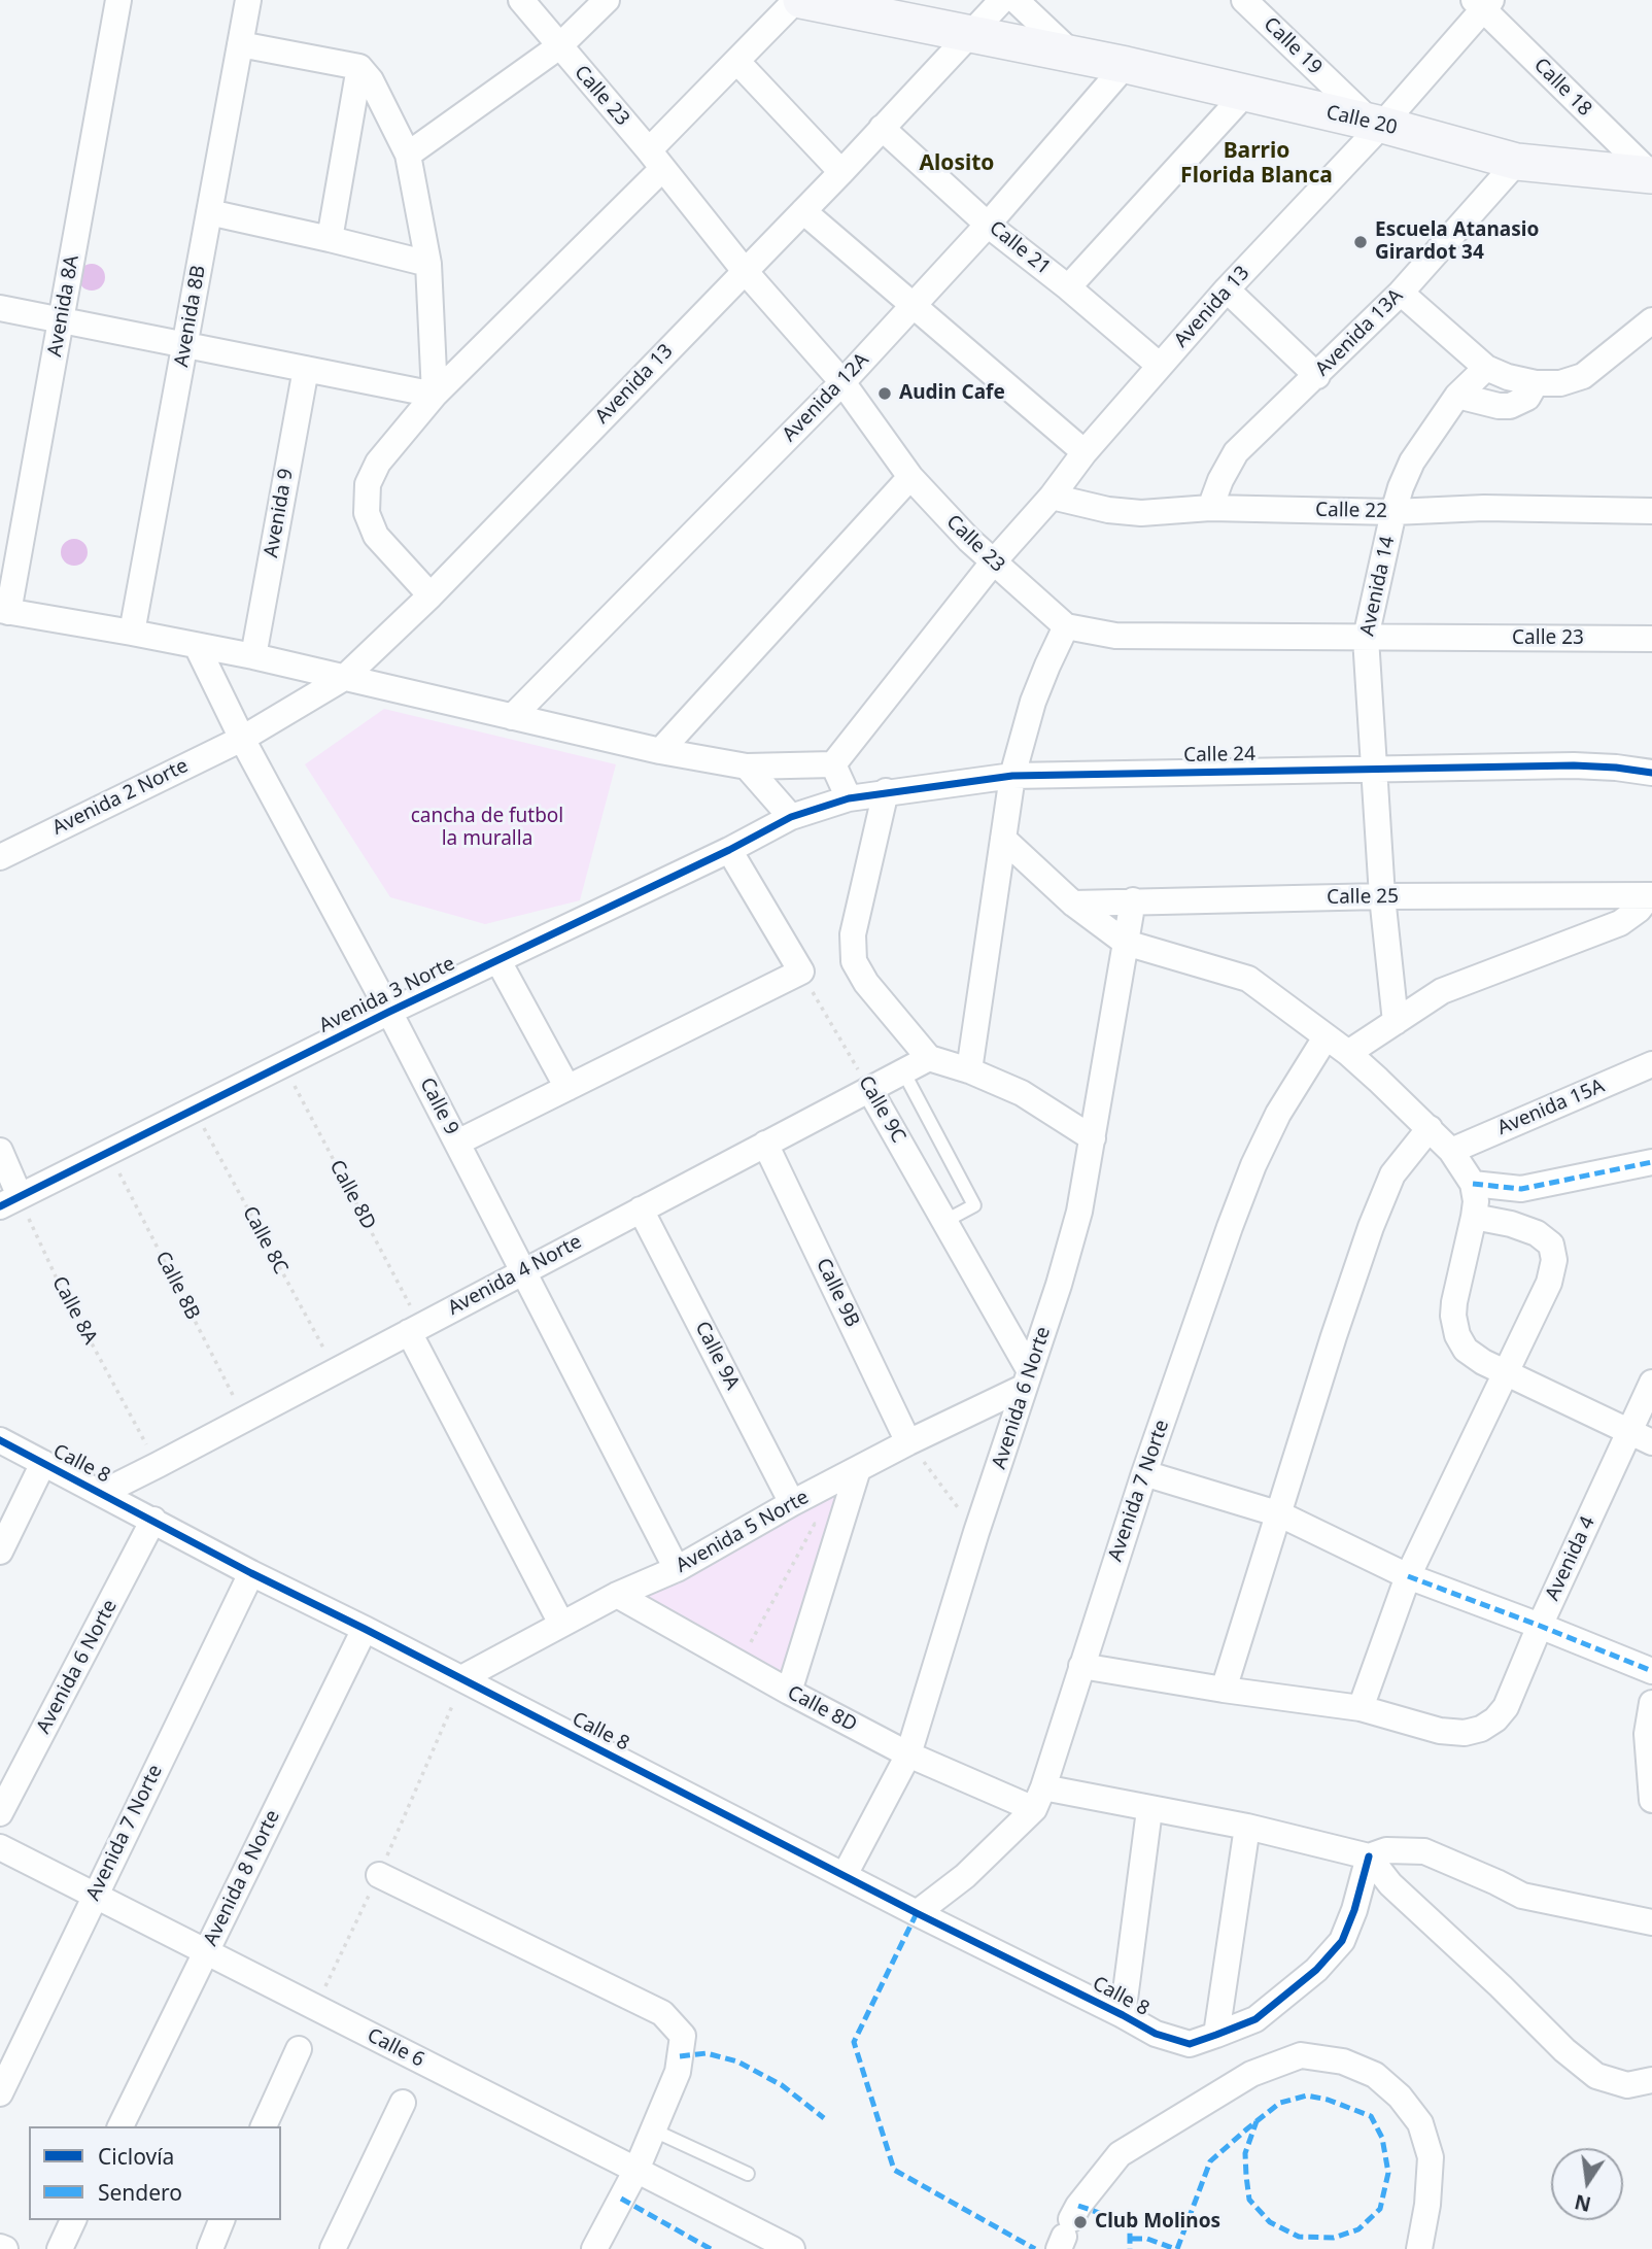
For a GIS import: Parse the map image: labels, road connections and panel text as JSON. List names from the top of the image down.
{
  "streets": {
    "street": [
      "Calle 19",
      "Calle 18",
      "Calle 23",
      "Calle 20",
      "Calle 21",
      "Avenida 8A",
      "Avenida 13",
      "Avenida 8B",
      "Avenida 13A",
      "Avenida 12A",
      "Calle 22",
      "Avenida 9",
      "Avenida 14",
      "Calle 24",
      "Avenida 2 Norte",
      "Calle 25",
      "Avenida 3 Norte",
      "Calle 9",
      "Avenida 15A",
      "Calle 9C",
      "Calle 8D",
      "Avenida 4 Norte",
      "Calle 9B",
      "Calle 9A",
      "Avenida 6 Norte",
      "Calle 8",
      "Avenida 7 Norte",
      "Avenida 5 Norte",
      "Avenida 4",
      "Avenida 8 Norte",
      "Calle 6"
    ],
    "path": ["Calle 8C", "Calle 8B", "Calle 8A"]
  },
  "crossings": [
    ["Calle 19", "Calle 20"],
    ["Calle 19", "Avenida 13"],
    ["Calle 18", "Calle 20"],
    ["Calle 18", "Avenida 13"],
    ["Calle 23", "Avenida 13"],
    ["Calle 23", "Avenida 12A"],
    ["Calle 23", "Avenida 14"],
    ["Calle 20", "Avenida 13"],
    ["Calle 20", "Avenida 13A"],
    ["Calle 20", "Avenida 12A"],
    ["Calle 21", "Avenida 13"],
    ["Calle 21", "Avenida 12A"],
    ["Avenida 13", "Calle 22"],
    ["Avenida 13", "Avenida 2 Norte"],
    ["Avenida 13", "Calle 9"],
    ["Avenida 13A", "Calle 22"],
    ["Calle 22", "Avenida 14"],
    ["Avenida 14", "Calle 24"],
    ["Avenida 14", "Calle 25"],
    ["Calle 24", "Avenida 3 Norte"],
    ["Avenida 2 Norte", "Calle 9"],
    ["Calle 25", "Avenida 6 Norte"],
    ["Avenida 3 Norte", "Calle 9"],
    ["Avenida 3 Norte", "Calle 8D"],
    ["Avenida 3 Norte", "Calle 8C"],
    ["Avenida 3 Norte", "Calle 8B"],
    ["Avenida 3 Norte", "Calle 8A"],
    ["Calle 9", "Avenida 4 Norte"],
    ["Calle 9", "Avenida 5 Norte"],
    ["Calle 9C", "Avenida 4 Norte"],
    ["Calle 9C", "Avenida 6 Norte"],
    ["Calle 9C", "Avenida 5 Norte"],
    ["Calle 8D", "Avenida 4 Norte"],
    ["Calle 8D", "Avenida 6 Norte"],
    ["Calle 8D", "Avenida 7 Norte"],
    ["Calle 8D", "Avenida 5 Norte"],
    ["Calle 8C", "Avenida 4 Norte"],
    ["Avenida 4 Norte", "Calle 8B"],
    ["Avenida 4 Norte", "Calle 9B"],
    ["Avenida 4 Norte", "Calle 8A"],
    ["Avenida 4 Norte", "Calle 9A"],
    ["Avenida 4 Norte", "Calle 8"],
    ["Calle 9B", "Avenida 5 Norte"],
    ["Calle 9A", "Avenida 5 Norte"],
    ["Avenida 6 Norte", "Calle 8"],
    ["Avenida 6 Norte", "Avenida 5 Norte"],
    ["Calle 8", "Avenida 7 Norte"],
    ["Calle 8", "Avenida 5 Norte"],
    ["Calle 8", "Avenida 8 Norte"],
    ["Avenida 7 Norte", "Calle 6"],
    ["Avenida 8 Norte", "Calle 6"]
  ],
  "districts": ["Barrio Florida Blanca", "Alosito"],
  "parks": ["cancha de futbol la muralla"],
  "places": ["Escuela Atanasio Girardot 34", "Audin Cafe", "Club Molinos"],
  "legend": ["Ciclovía", "Sendero"],
  "north": "bottom"
}
